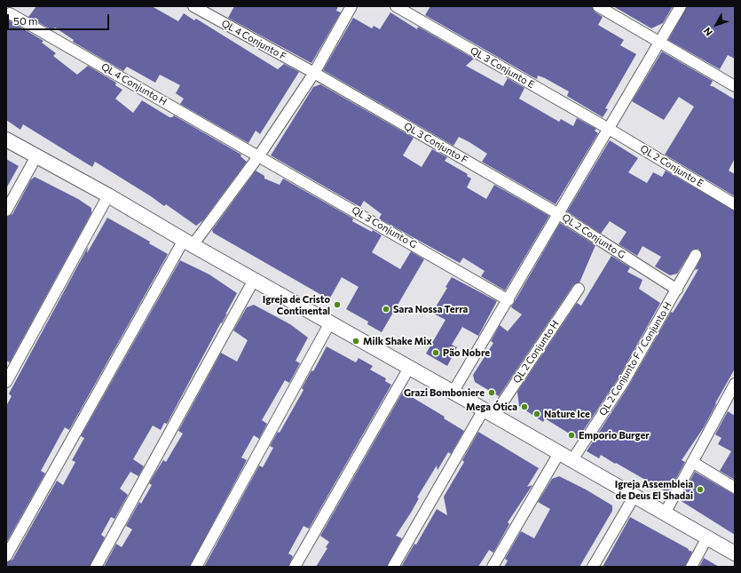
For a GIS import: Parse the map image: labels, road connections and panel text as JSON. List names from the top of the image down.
{
  "streets": {
    "street": [
      "QL 4 Conjunto F",
      "QL 3 Conjunto E",
      "QL 4 Conjunto H",
      "QL 3 Conjunto F",
      "QL 2 Conjunto E",
      "QL 3 Conjunto G",
      "QL 2 Conjunto G",
      "QL 2 Conjunto H",
      "QL 2 Conjunto F / Conjunto H"
    ]
  },
  "crossings": [
    ["QL 4 Conjunto F", "QL 3 Conjunto F"],
    ["QL 3 Conjunto E", "QL 2 Conjunto E"],
    ["QL 4 Conjunto H", "QL 3 Conjunto G"],
    ["QL 3 Conjunto F", "QL 2 Conjunto G"],
    ["QL 3 Conjunto G", "QL 2 Conjunto G"],
    ["QL 2 Conjunto G", "QL 2 Conjunto F / Conjunto H"]
  ],
  "places": [
    "Igreja de Cristo Continental",
    "Sara Nossa Terra",
    "Milk Shake Mix",
    "Pão Nobre",
    "Grazi Bomboniere",
    "Mega Ótica",
    "Nature Ice",
    "Emporio Burger",
    "Igreja Assembleia de Deus El Shadai"
  ],
  "scale_bar": "50 m",
  "north": "bottom left"
}
